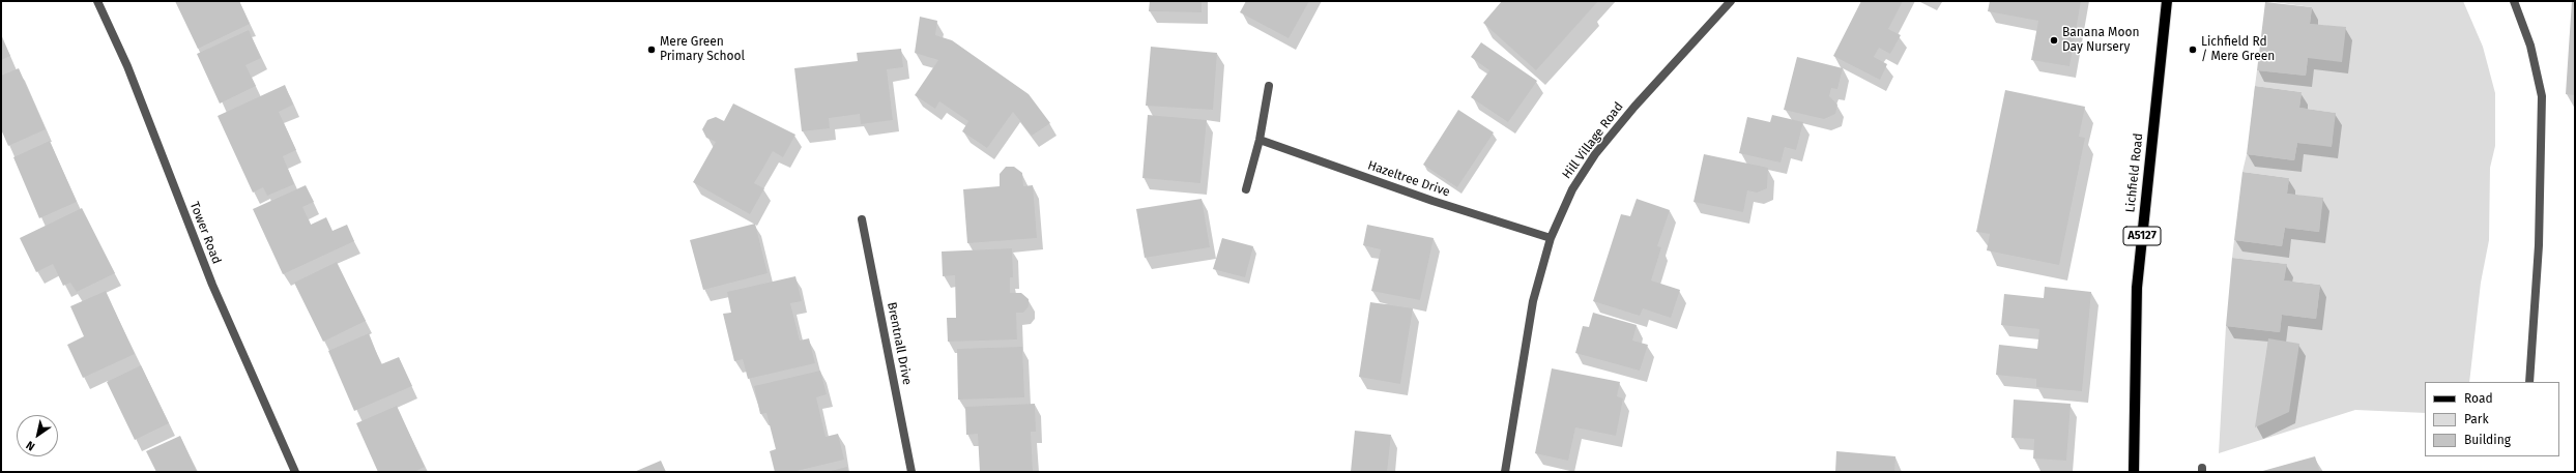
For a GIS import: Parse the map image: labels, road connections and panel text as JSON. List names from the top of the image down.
{
  "streets": {
    "main road": ["Lichfield Road", "A5127"],
    "street": [
      "Hill Village Road",
      "Hazeltree Drive",
      "Tower Road",
      "Brentnall Drive"
    ]
  },
  "crossings": [
    ["Hill Village Road", "Hazeltree Drive"]
  ],
  "places": ["Banana Moon Day Nursery", "Mere Green Primary School", "Lichfield Rd / Mere Green"],
  "legend": ["Road", "Park", "Building"],
  "north": "bottom left"
}
